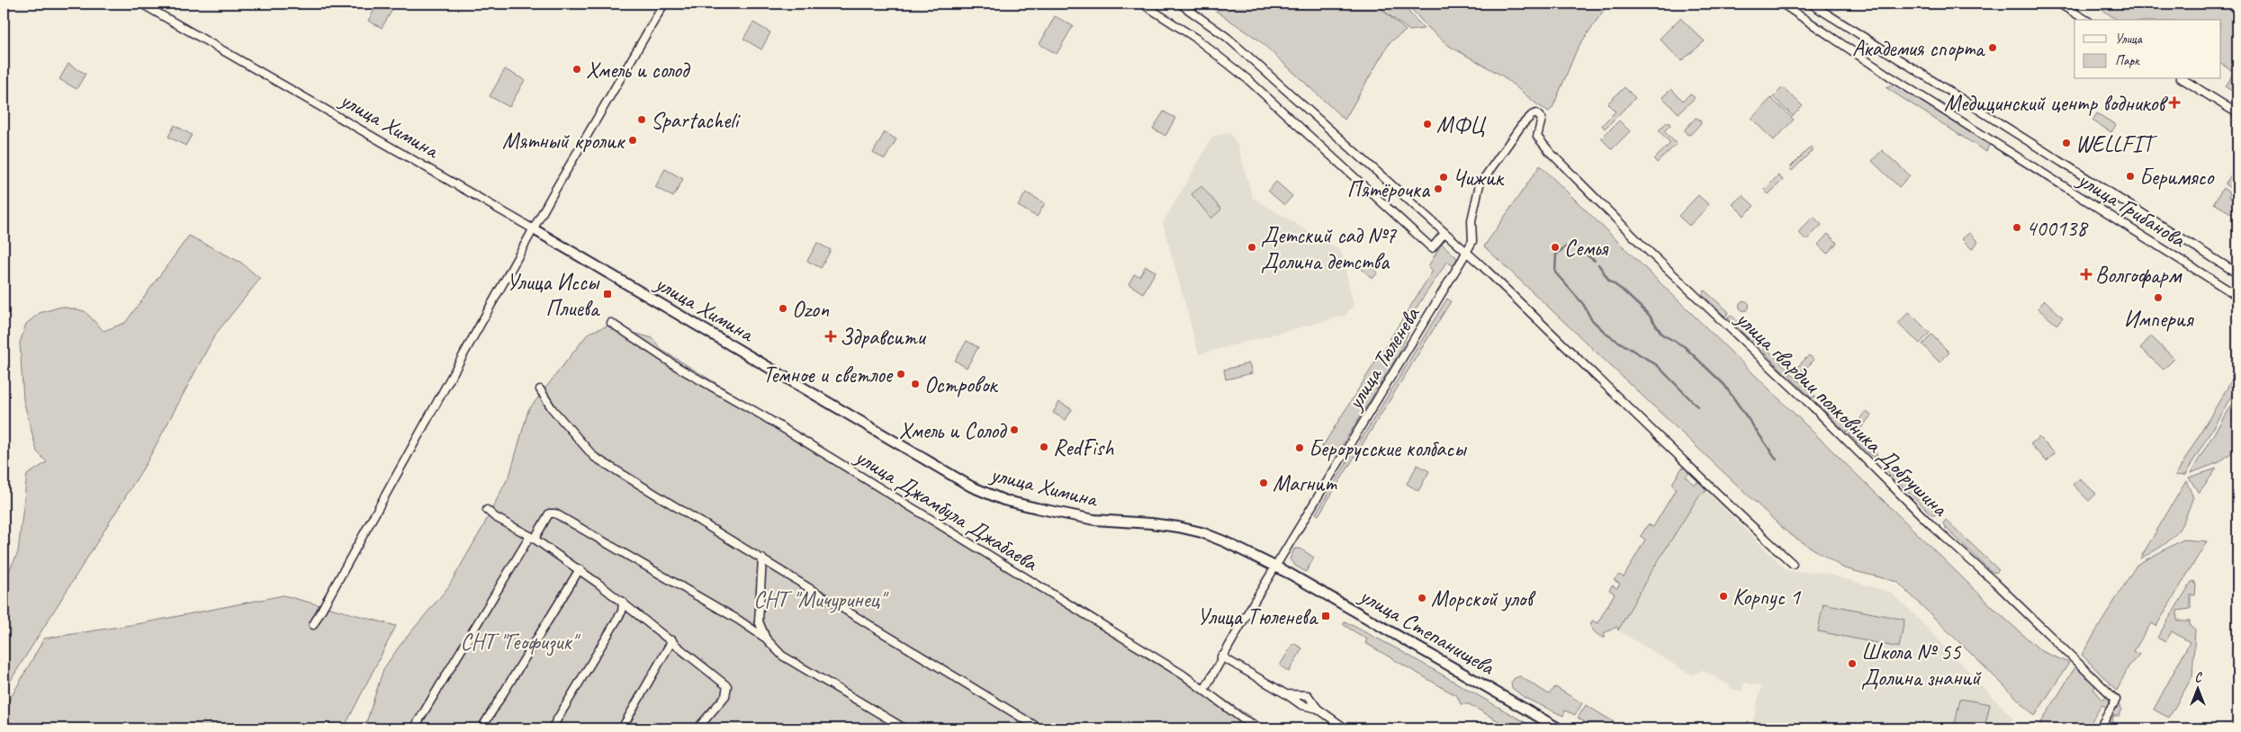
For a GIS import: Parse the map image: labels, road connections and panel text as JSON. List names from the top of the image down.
{
  "streets": {
    "street": [
      "улица Химина",
      "улица Грибанова",
      "улица Тюленева",
      "улица гвардии полковника Добрушина",
      "улица Джамбула Джабаева",
      "улица Степанищева"
    ]
  },
  "crossings": [
    ["улица Химина", "улица Тюленева"],
    ["улица Химина", "улица Степанищева"],
    ["улица Тюленева", "улица гвардии полковника Добрушина"],
    ["улица Тюленева", "улица Джамбула Джабаева"],
    ["улица Тюленева", "улица Степанищева"]
  ],
  "parks": ["СНТ \"Мичуринец\"", "СНТ \"Геофизик\""],
  "places": {
    "other": [
      "Академия спорта",
      "Хмель и солод",
      "Spartacheli",
      "МФЦ",
      "Мятный кролик",
      "WELLFIT",
      "Беримясо",
      "Чижик",
      "Пятёрочка",
      "400138",
      "Детский сад №7 Долина детства",
      "Семья",
      "Империя",
      "Ozon",
      "Темное и светлое",
      "Островок",
      "Хмель и Солод",
      "RedFish",
      "Берорусские колбасы",
      "Магнит",
      "Корпус 1",
      "Морской улов",
      "Школа № 55 Долина знаний"
    ],
    "health": ["Медицинский центр водников", "Волгофарм", "Здравсити"],
    "transit": ["Улица Иссы Плиева", "Улица Тюленева"]
  },
  "legend": ["Улица", "Парк"],
  "north": "top"
}
